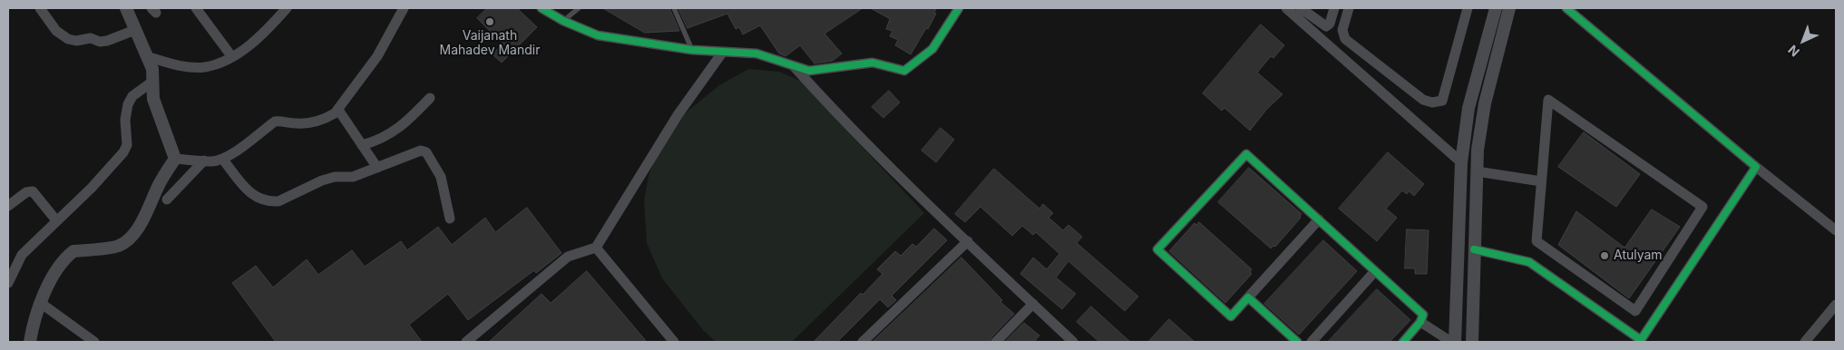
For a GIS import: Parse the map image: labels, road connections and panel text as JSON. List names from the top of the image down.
{
  "places": ["Vaijanath Mahadev Mandir", "Atulyam"],
  "north": "bottom left"
}
